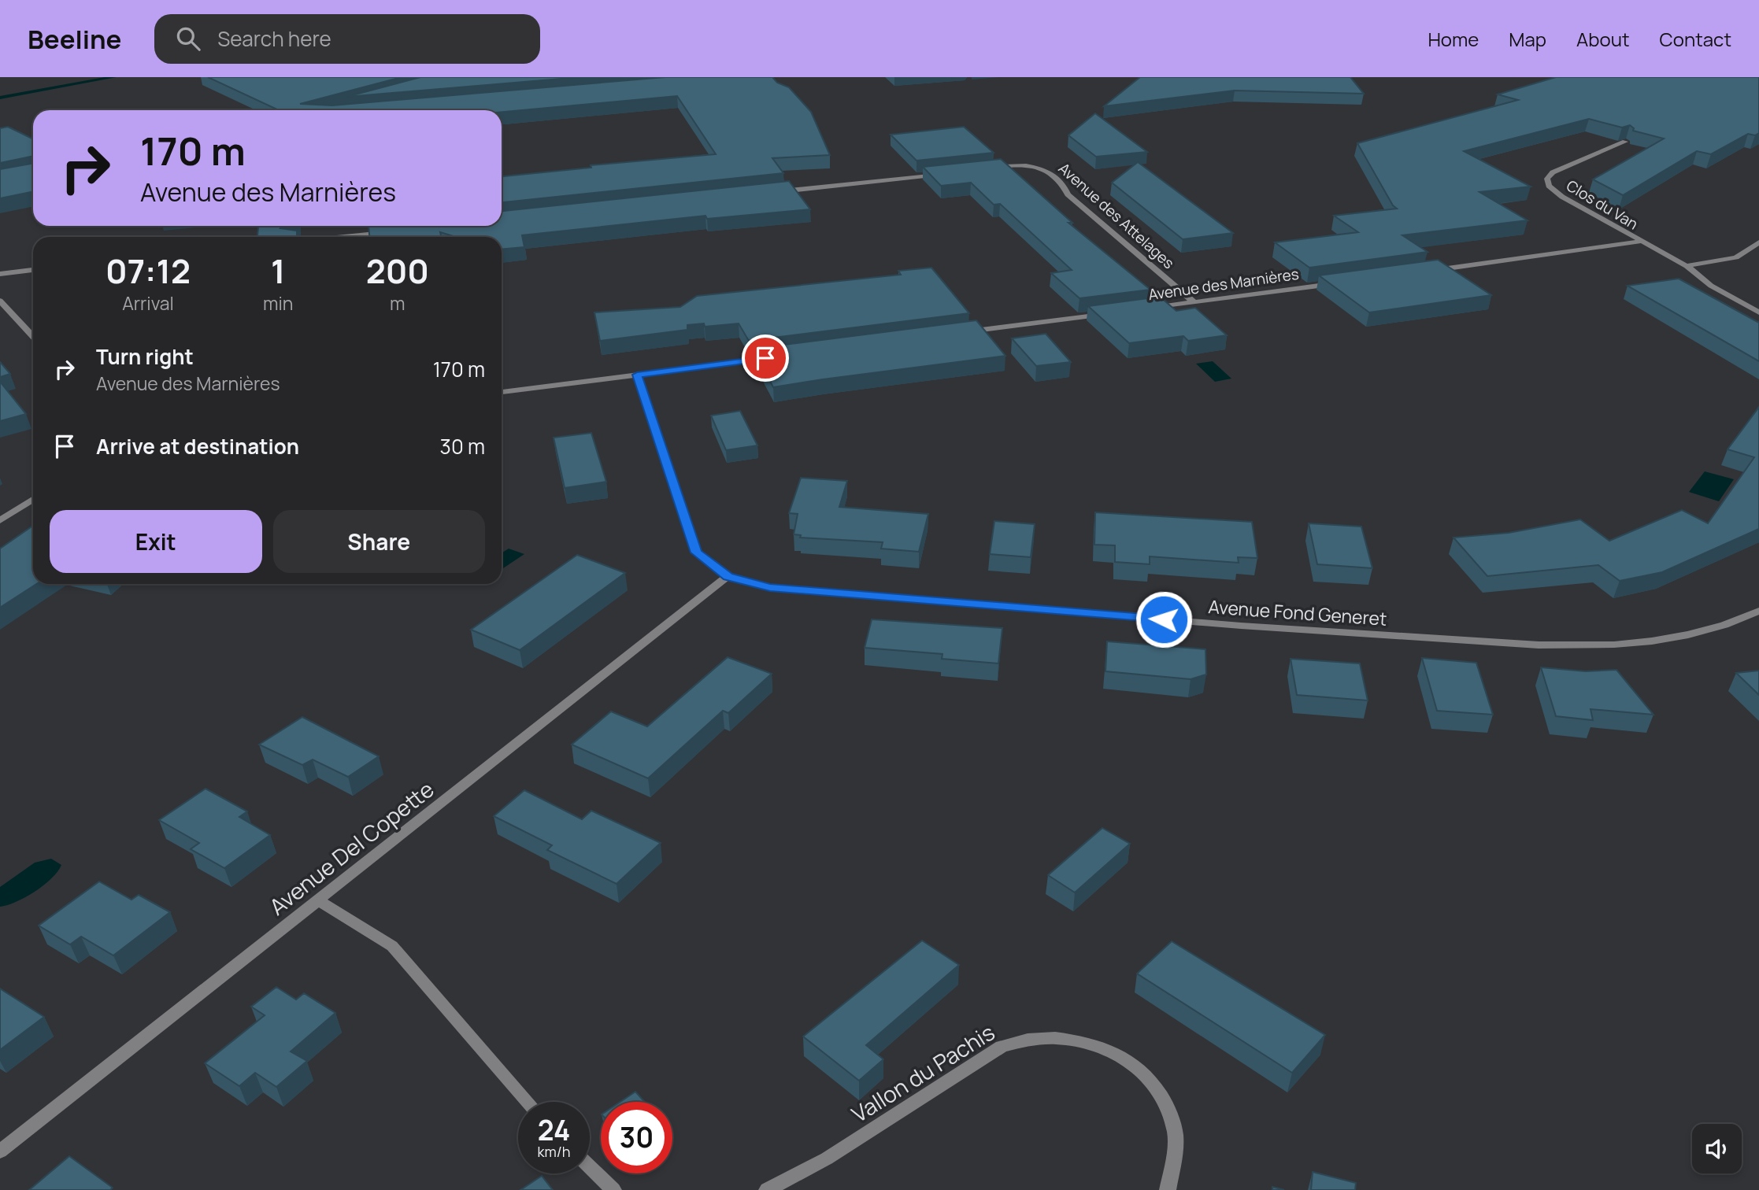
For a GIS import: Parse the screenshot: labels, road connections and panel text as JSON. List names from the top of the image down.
{
  "streets": {
    "street": [
      "Clos du Van",
      "Avenue des Attelages",
      "Avenue des Marnières",
      "Avenue Fond Generet",
      "Avenue Del Copette",
      "Vallon du Pachis"
    ]
  },
  "crossings": [
    ["Avenue des Attelages", "Avenue des Marnières"],
    ["Avenue Fond Generet", "Avenue Del Copette"]
  ],
  "page": {
    "header": "Beeline",
    "search": "Search here",
    "nav": [
      "Home",
      "Map",
      "About",
      "Contact"
    ],
    "turn": ["170 m", "Avenue des Marnières"],
    "eta": [
      "07:12",
      "Arrival",
      "1",
      "min",
      "200",
      "m"
    ],
    "list": [
      {
        "name": "Turn right",
        "note": "Avenue des Marnières",
        "value": "170 m"
      },
      {
        "name": "Arrive at destination",
        "value": "30 m"
      }
    ],
    "buttons": ["Exit", "Share"],
    "speed": "24 km/h",
    "limit": "30"
  }
}
